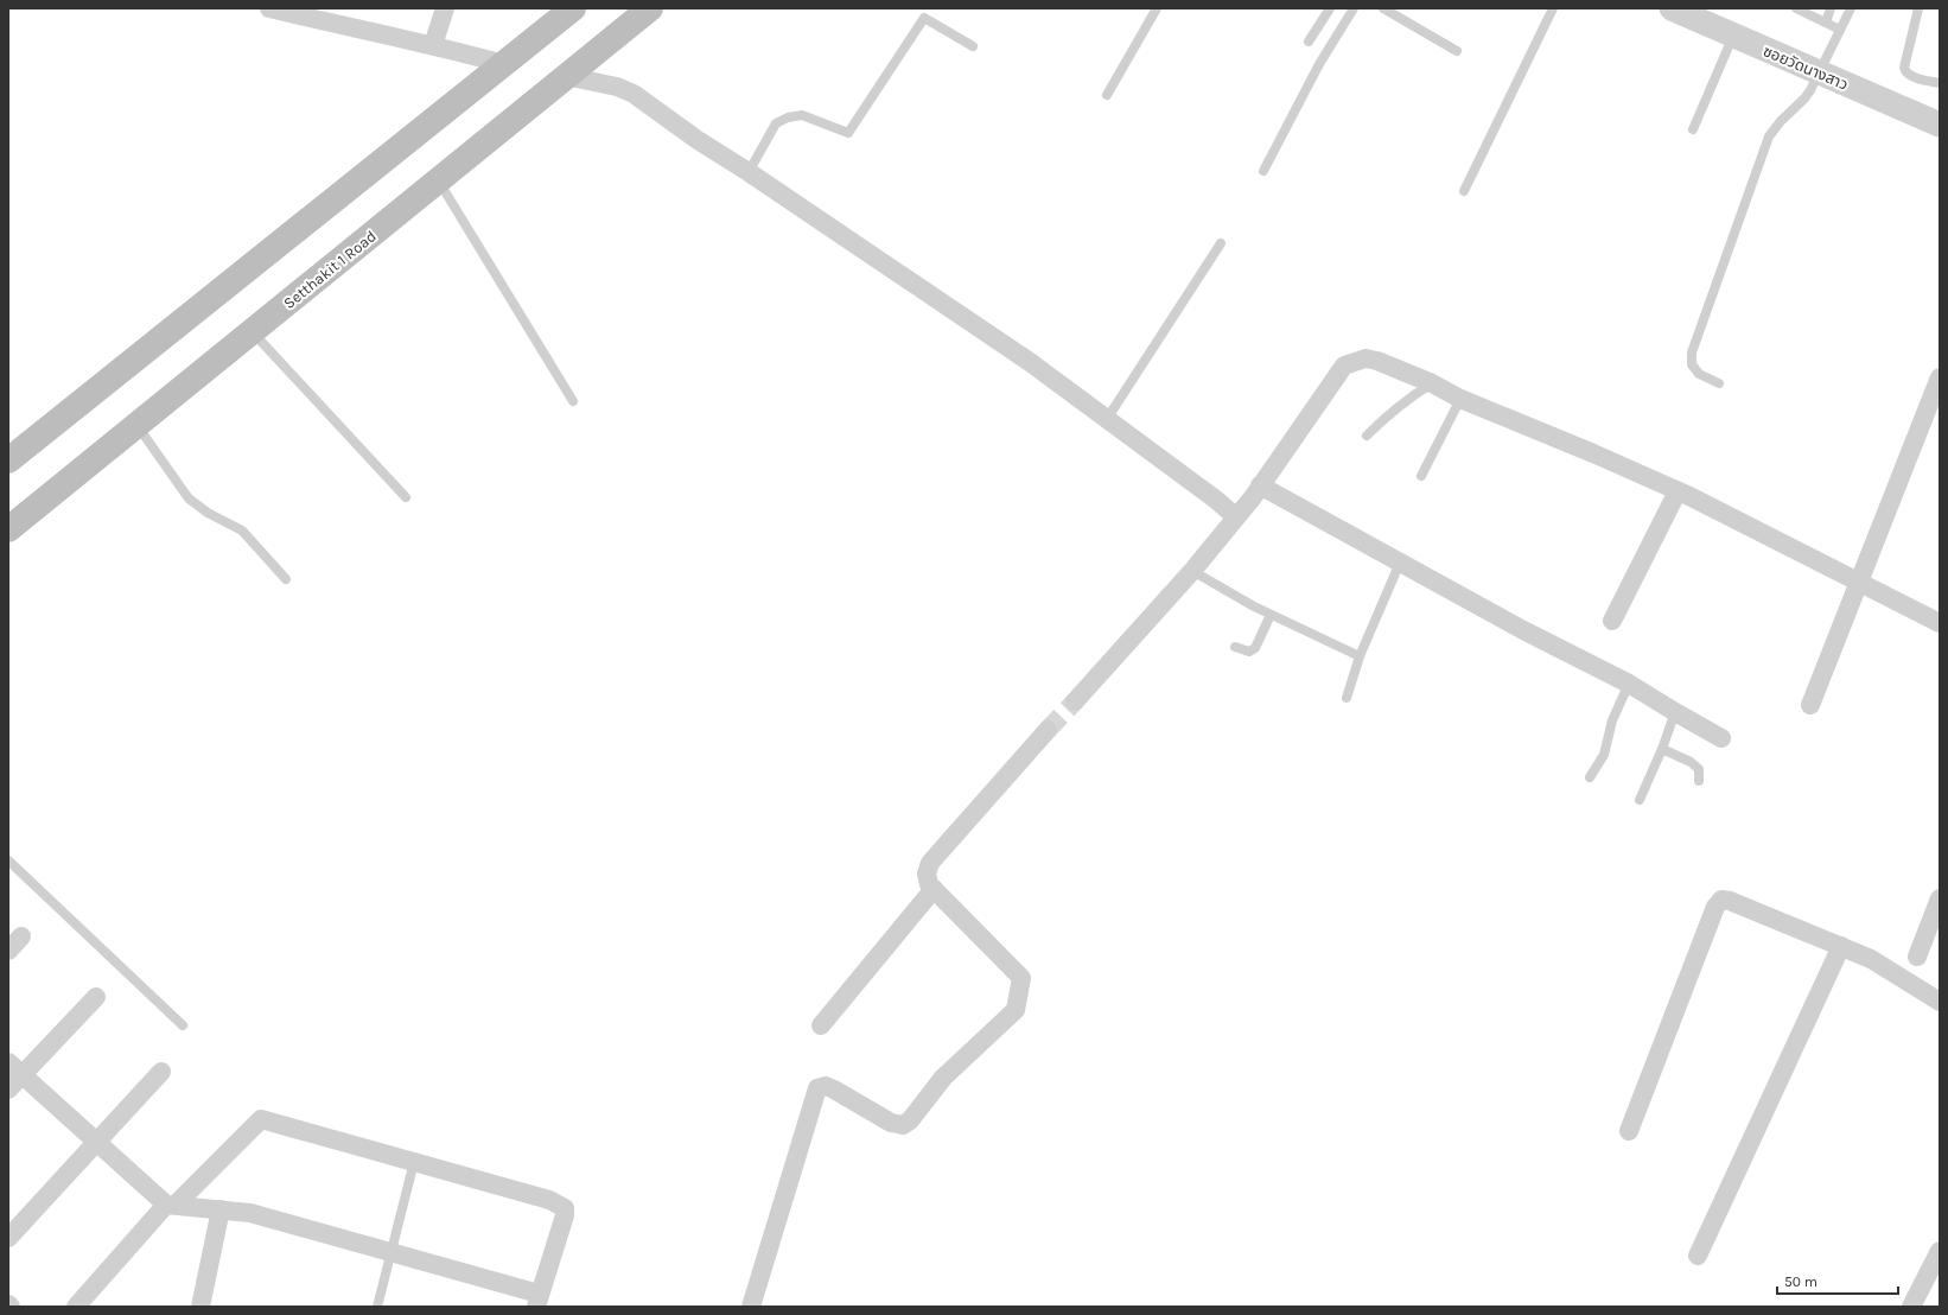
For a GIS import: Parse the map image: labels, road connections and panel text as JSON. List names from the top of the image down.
{
  "streets": {
    "main road": ["Setthakit 1 Road"],
    "street": ["ซอยวัดนางสาว"]
  },
  "scale_bar": "50 m"
}
